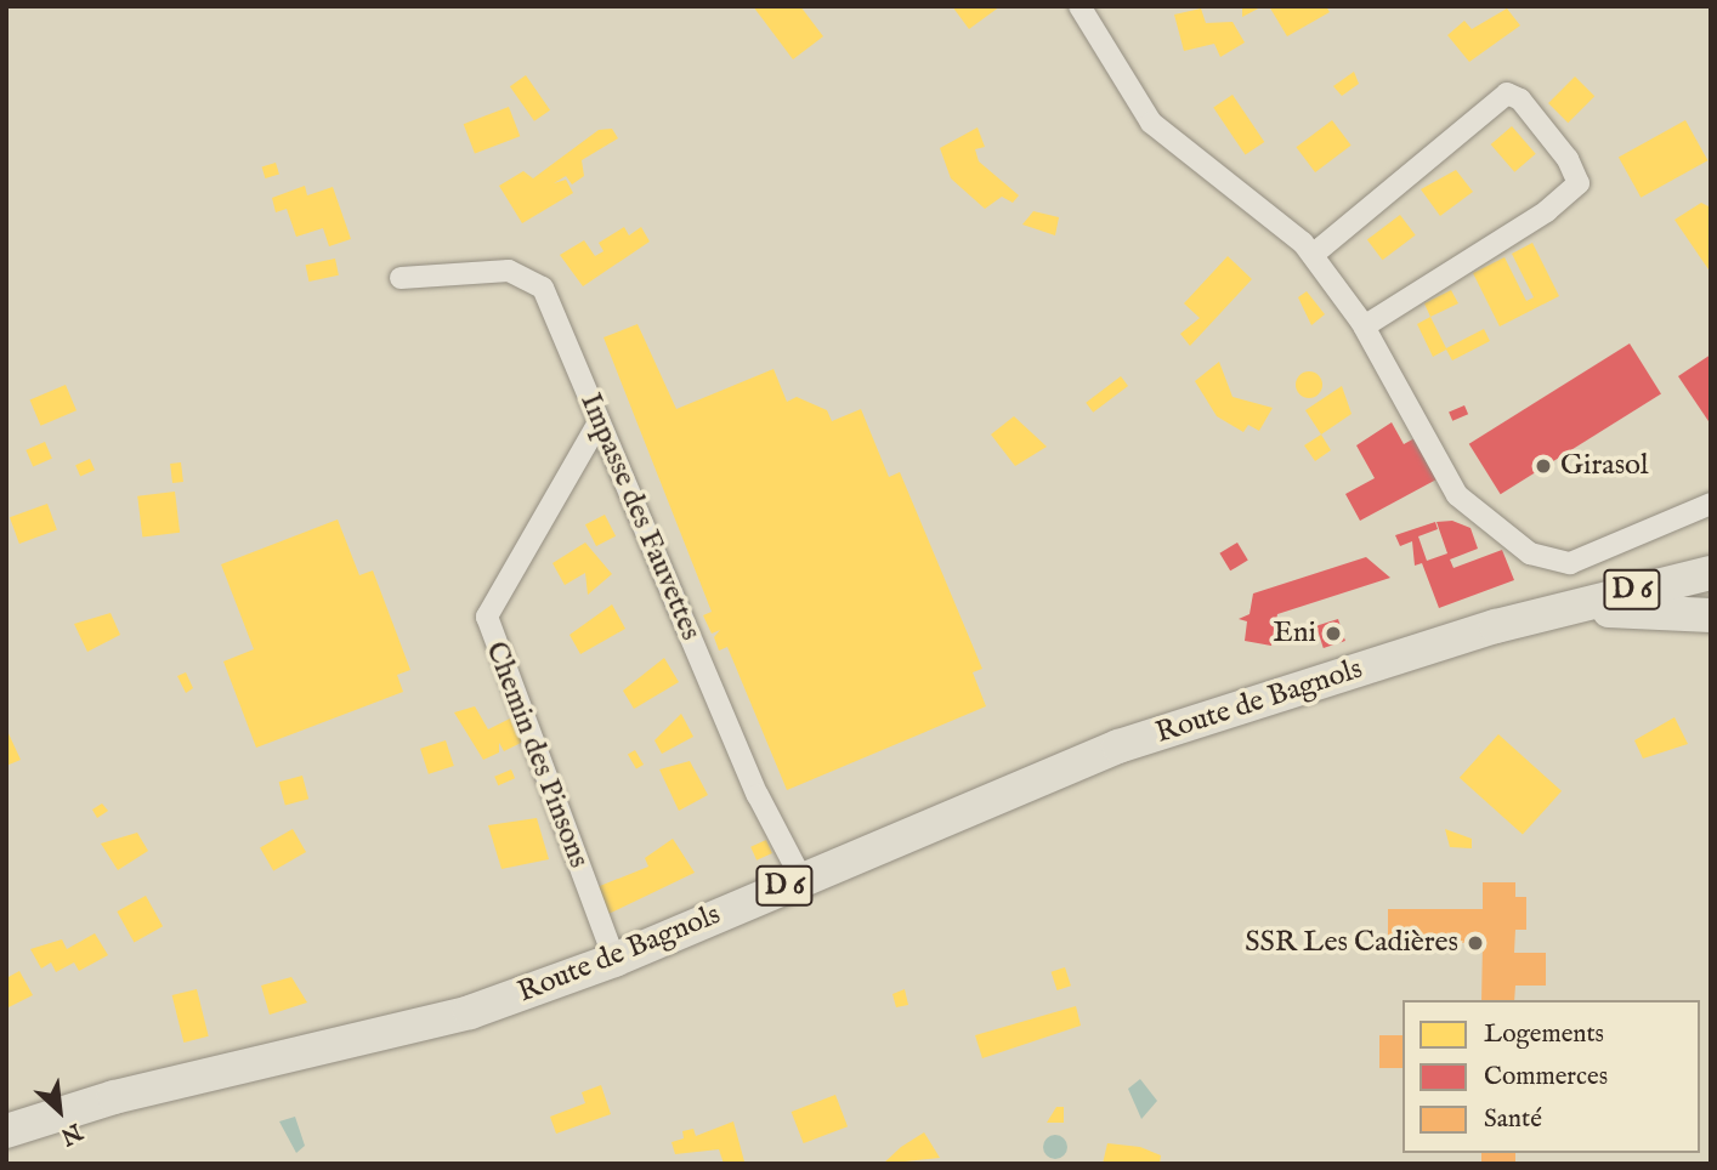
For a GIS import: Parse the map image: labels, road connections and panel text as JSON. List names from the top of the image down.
{
  "streets": {
    "main road": ["D 6", "Route de Bagnols"],
    "street": ["Impasse des Fauvettes", "Chemin des Pinsons"]
  },
  "crossings": [
    ["Impasse des Fauvettes", "Route de Bagnols"],
    ["Impasse des Fauvettes", "Chemin des Pinsons"],
    ["D 6", "Route de Bagnols"],
    ["Route de Bagnols", "Chemin des Pinsons"]
  ],
  "places": ["Girasol", "Eni", "SSR Les Cadières"],
  "legend": ["Logements", "Commerces", "Santé"],
  "north": "bottom right"
}
